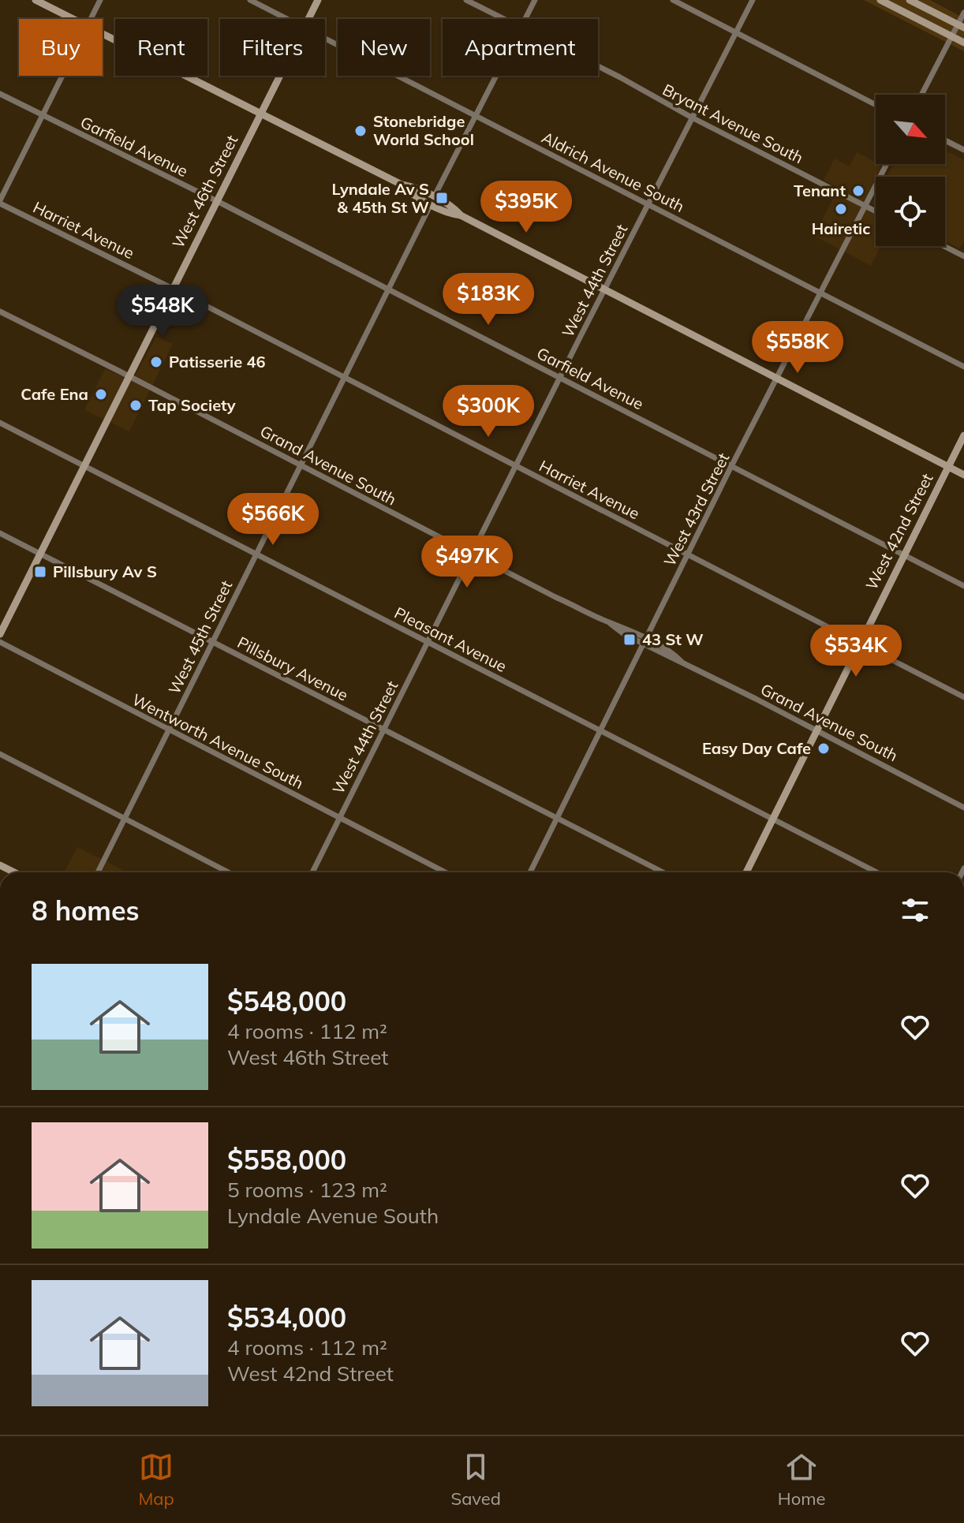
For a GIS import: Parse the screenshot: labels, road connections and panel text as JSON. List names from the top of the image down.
{
  "streets": {
    "main road": ["West 46th Street", "West 42nd Street"],
    "street": [
      "Bryant Avenue South",
      "Garfield Avenue",
      "Aldrich Avenue South",
      "Harriet Avenue",
      "West 44th Street",
      "Grand Avenue South",
      "West 43rd Street",
      "West 45th Street",
      "Pleasant Avenue",
      "Pillsbury Avenue",
      "Wentworth Avenue South"
    ]
  },
  "crossings": [
    ["Bryant Avenue South", "West 44th Street"],
    ["Bryant Avenue South", "West 43rd Street"],
    ["Garfield Avenue", "West 46th Street"],
    ["Garfield Avenue", "West 44th Street"],
    ["Garfield Avenue", "West 43rd Street"],
    ["Garfield Avenue", "West 42nd Street"],
    ["Garfield Avenue", "West 45th Street"],
    ["Aldrich Avenue South", "West 44th Street"],
    ["Aldrich Avenue South", "West 43rd Street"],
    ["Aldrich Avenue South", "West 45th Street"],
    ["West 46th Street", "Harriet Avenue"],
    ["West 46th Street", "Grand Avenue South"],
    ["West 46th Street", "Pleasant Avenue"],
    ["West 46th Street", "Pillsbury Avenue"],
    ["Harriet Avenue", "West 44th Street"],
    ["Harriet Avenue", "West 43rd Street"],
    ["Harriet Avenue", "West 42nd Street"],
    ["Harriet Avenue", "West 45th Street"],
    ["West 44th Street", "Grand Avenue South"],
    ["West 44th Street", "Pleasant Avenue"],
    ["West 44th Street", "Pillsbury Avenue"],
    ["West 44th Street", "Wentworth Avenue South"],
    ["Grand Avenue South", "West 43rd Street"],
    ["Grand Avenue South", "West 42nd Street"],
    ["Grand Avenue South", "West 45th Street"],
    ["West 43rd Street", "Pleasant Avenue"],
    ["West 43rd Street", "Pillsbury Avenue"],
    ["West 42nd Street", "Pleasant Avenue"],
    ["West 45th Street", "Pleasant Avenue"],
    ["West 45th Street", "Pillsbury Avenue"],
    ["West 45th Street", "Wentworth Avenue South"]
  ],
  "places": {
    "other": [
      "Stonebridge World School",
      "Tenant",
      "Hairetic",
      "Patisserie 46",
      "Cafe Ena",
      "Tap Society",
      "Easy Day Cafe"
    ],
    "transit": ["Lyndale Av S & 45th St W", "Pillsbury Av S", "43 St W"]
  },
  "north": "bottom right",
  "page": {
    "chip": [
      "Buy",
      "Rent",
      "Filters",
      "New",
      "Apartment"
    ],
    "price": [
      "$395K",
      "$183K",
      "$548K",
      "$558K",
      "$300K",
      "$566K",
      "$497K",
      "$534K"
    ],
    "heading": "8 homes",
    "list": [
      {
        "name": "$548,000",
        "note": "4 rooms · 112 m² · West 46th Street"
      },
      {
        "name": "$558,000",
        "note": "5 rooms · 123 m² · Lyndale Avenue South"
      },
      {
        "name": "$534,000",
        "note": "4 rooms · 112 m² · West 42nd Street"
      }
    ],
    "tabs": ["Map", "Saved", "Home"]
  }
}
